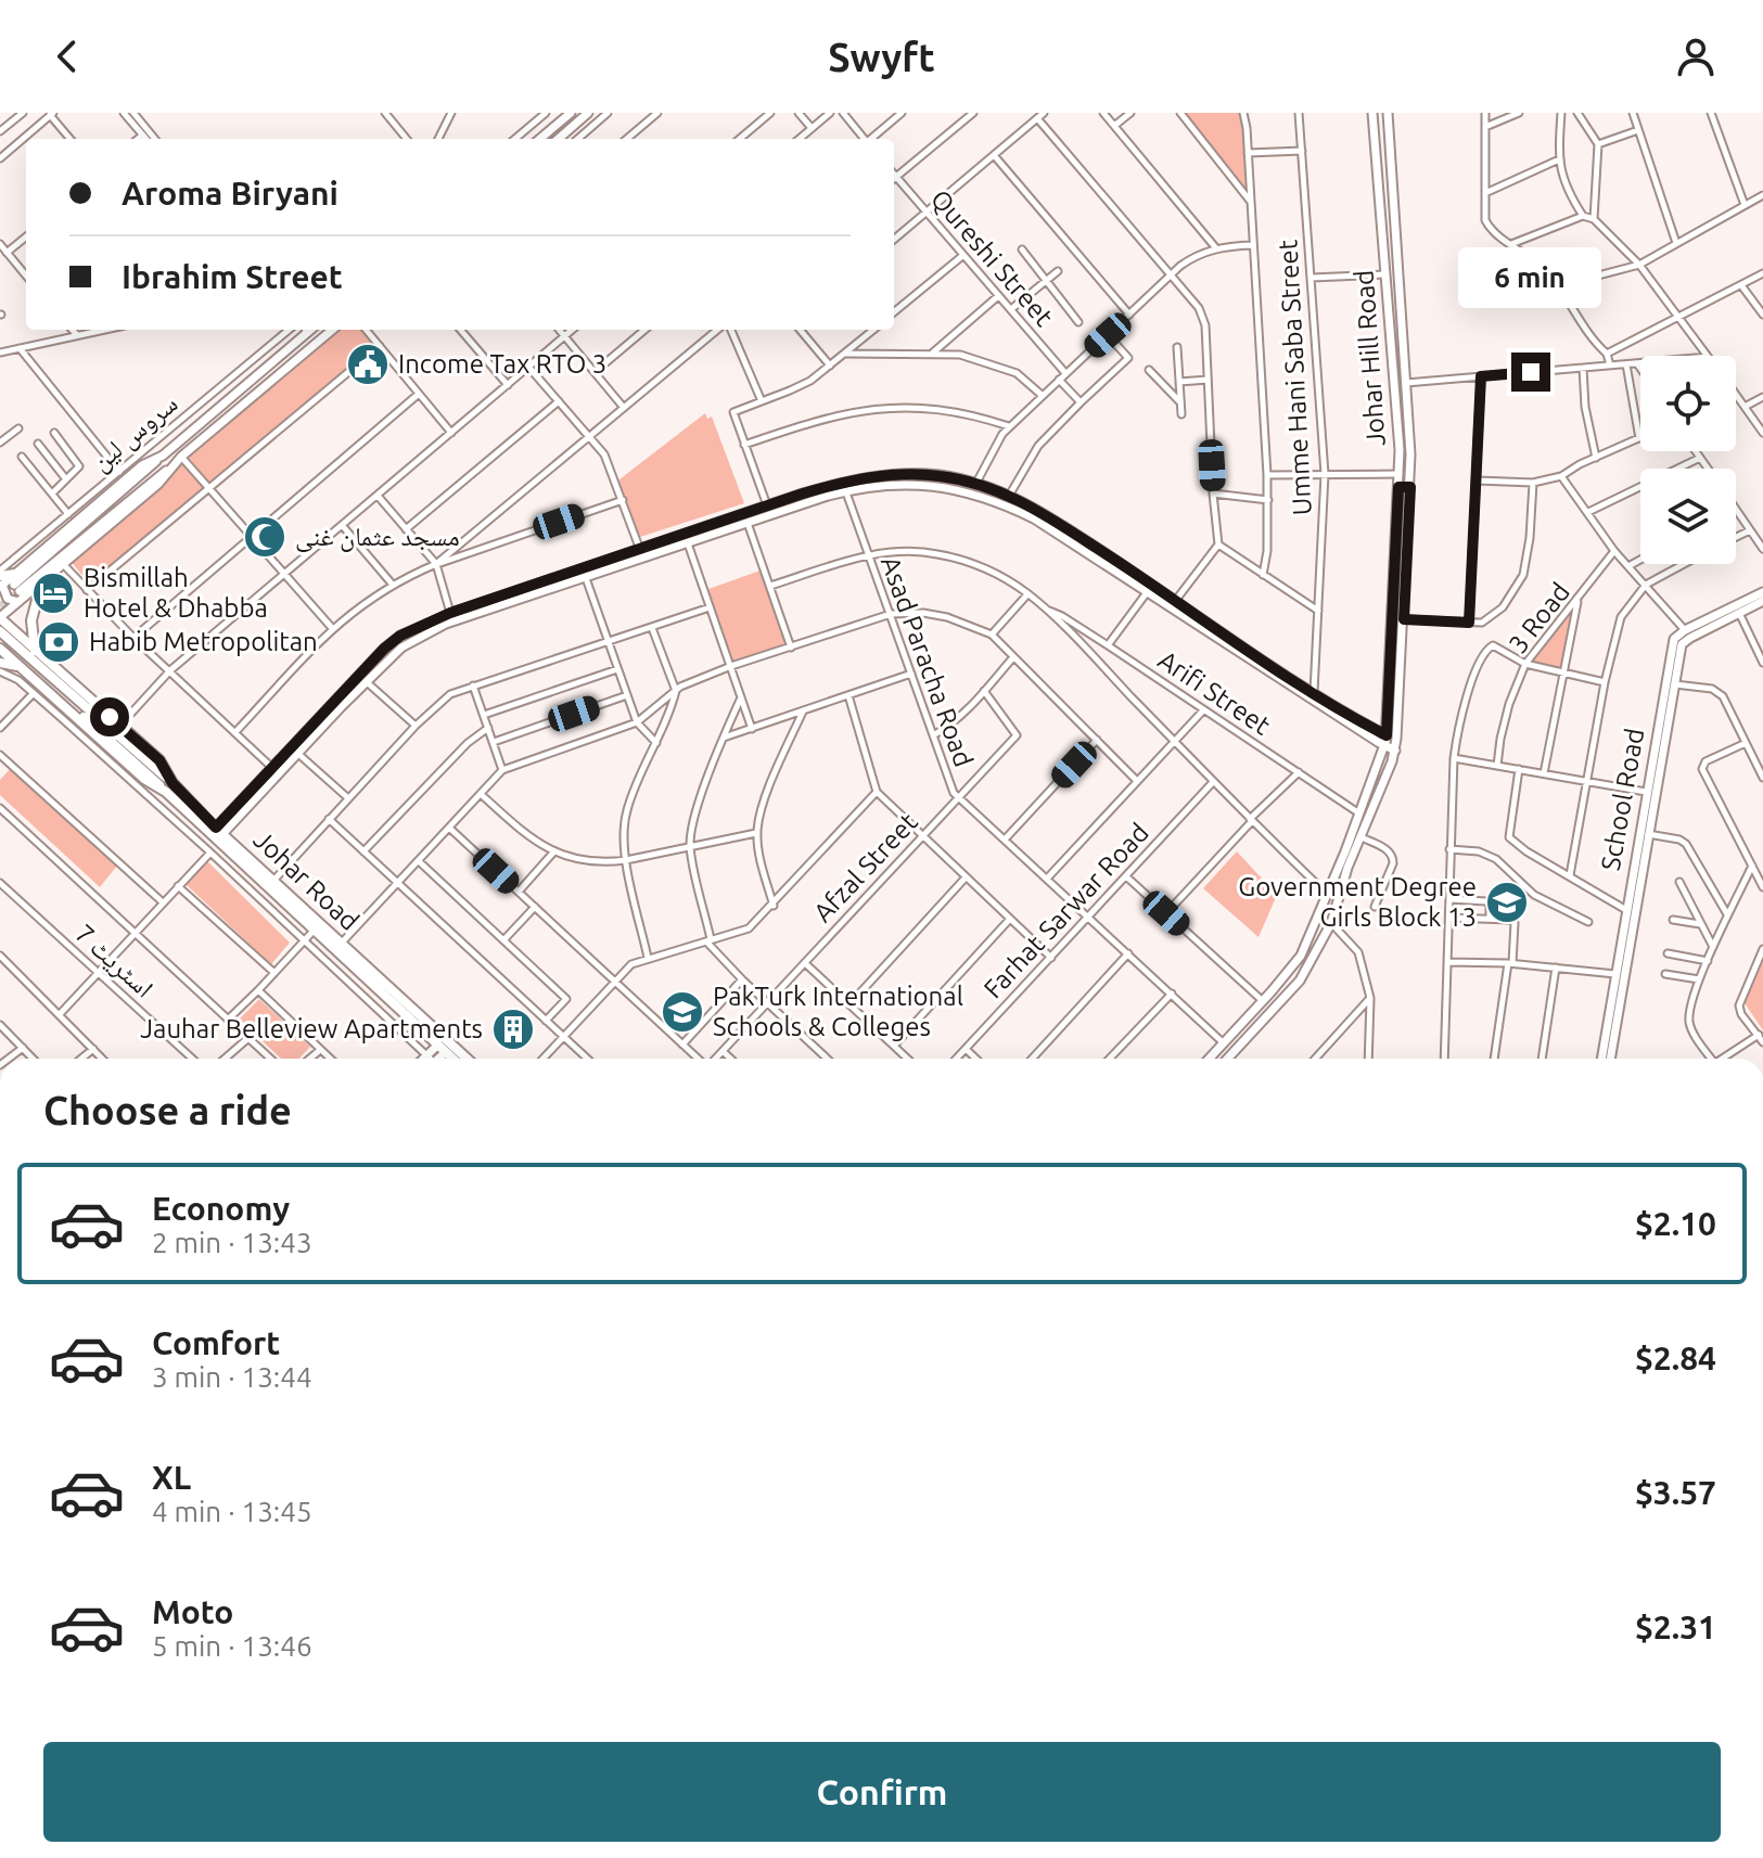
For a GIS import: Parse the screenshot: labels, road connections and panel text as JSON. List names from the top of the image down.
{
  "streets": {
    "main road": ["Johar Road"],
    "street": [
      "Qureshi Street",
      "Johar Hill Road",
      "Umme Hani Saba Street",
      "سروس لین",
      "3 Road",
      "Asad Paracha Road",
      "Arifi Street",
      "School Road",
      "Afzal Street",
      "Farhat Sarwar Road",
      "اسٹریٹ 7"
    ]
  },
  "crossings": [
    ["Johar Hill Road", "Asad Paracha Road"],
    ["Johar Hill Road", "Arifi Street"],
    ["Asad Paracha Road", "Afzal Street"],
    ["Asad Paracha Road", "Farhat Sarwar Road"]
  ],
  "places": {
    "public building": ["Income Tax RTO 3"],
    "mosque": ["مسجد عثمان غنی"],
    "hotel": ["Bismillah Hotel & Dhabba"],
    "bank": ["Habib Metropolitan"],
    "school or university": ["Government Degree Girls Block 13", "PakTurk International Schools & Colleges"],
    "building": ["Jauhar Belleview Apartments"]
  },
  "page": {
    "header": "Swyft",
    "banner": ["Aroma Biryani", "Ibrahim Street"],
    "bubble": "6 min",
    "heading": "Choose a ride",
    "list": [
      {
        "name": "Economy",
        "note": "2 min · 13:43",
        "value": "$2.10"
      },
      {
        "name": "Comfort",
        "note": "3 min · 13:44",
        "value": "$2.84"
      },
      {
        "name": "XL",
        "note": "4 min · 13:45",
        "value": "$3.57"
      },
      {
        "name": "Moto",
        "note": "5 min · 13:46",
        "value": "$2.31"
      }
    ],
    "buttons": "Confirm"
  }
}
